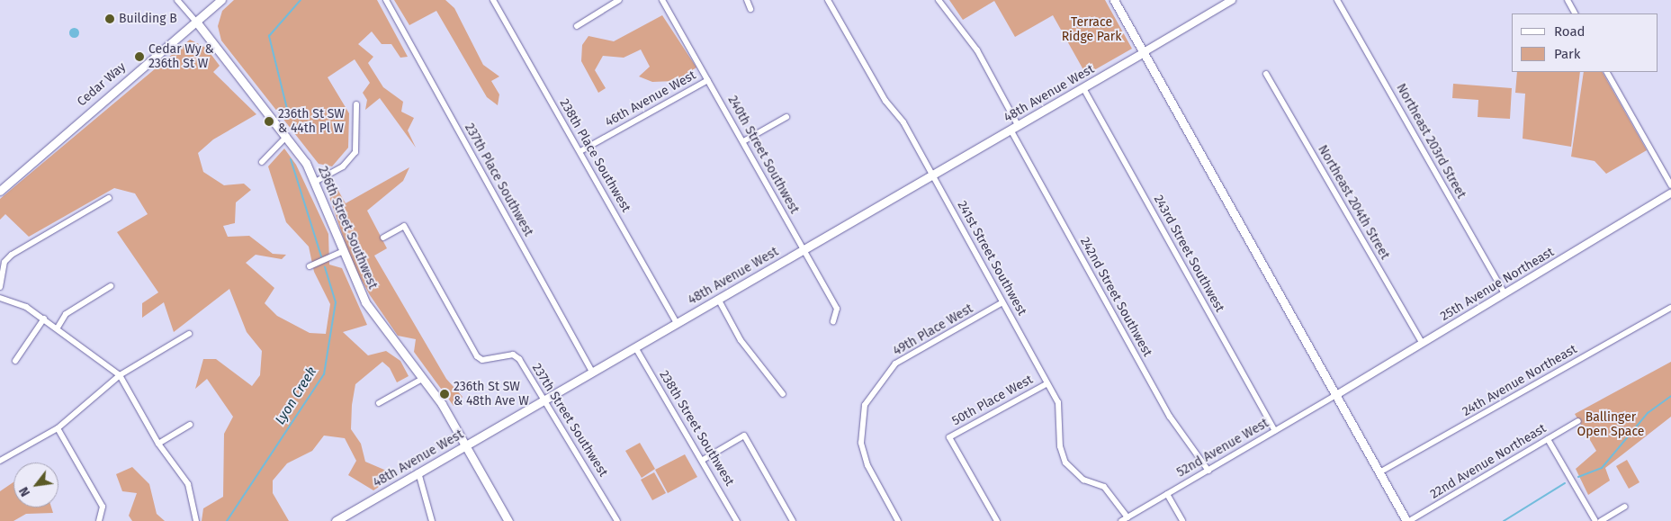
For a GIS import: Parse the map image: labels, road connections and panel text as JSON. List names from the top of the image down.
{
  "streets": {
    "main road": ["Cedar Way", "48th Avenue West", "236th Street Southwest"],
    "street": [
      "46th Avenue West",
      "Northeast 203rd Street",
      "240th Street Southwest",
      "238th Place Southwest",
      "237th Place Southwest",
      "Northeast 204th Street",
      "243rd Street Southwest",
      "241st Street Southwest",
      "25th Avenue Northeast",
      "242nd Street Southwest",
      "49th Place West",
      "24th Avenue Northeast",
      "50th Place West",
      "237th Street Southwest",
      "238th Street Southwest",
      "52nd Avenue West",
      "22nd Avenue Northeast"
    ]
  },
  "crossings": [
    ["Cedar Way", "236th Street Southwest"],
    ["48th Avenue West", "240th Street Southwest"],
    ["48th Avenue West", "238th Place Southwest"],
    ["48th Avenue West", "237th Place Southwest"],
    ["48th Avenue West", "236th Street Southwest"],
    ["48th Avenue West", "243rd Street Southwest"],
    ["48th Avenue West", "241st Street Southwest"],
    ["48th Avenue West", "242nd Street Southwest"],
    ["48th Avenue West", "237th Street Southwest"],
    ["48th Avenue West", "238th Street Southwest"],
    ["46th Avenue West", "240th Street Southwest"],
    ["46th Avenue West", "238th Place Southwest"],
    ["Northeast 203rd Street", "25th Avenue Northeast"],
    ["Northeast 204th Street", "25th Avenue Northeast"],
    ["243rd Street Southwest", "52nd Avenue West"],
    ["241st Street Southwest", "49th Place West"],
    ["241st Street Southwest", "50th Place West"],
    ["241st Street Southwest", "52nd Avenue West"],
    ["25th Avenue Northeast", "52nd Avenue West"],
    ["242nd Street Southwest", "52nd Avenue West"]
  ],
  "water": ["Lyon Creek"],
  "parks": ["Terrace Ridge Park", "Ballinger Open Space"],
  "places": [
    "Building B",
    "Cedar Wy & 236th St W",
    "236th St SW & 44th Pl W",
    "236th St SW & 48th Ave W"
  ],
  "legend": ["Road", "Park"],
  "north": "bottom left"
}
